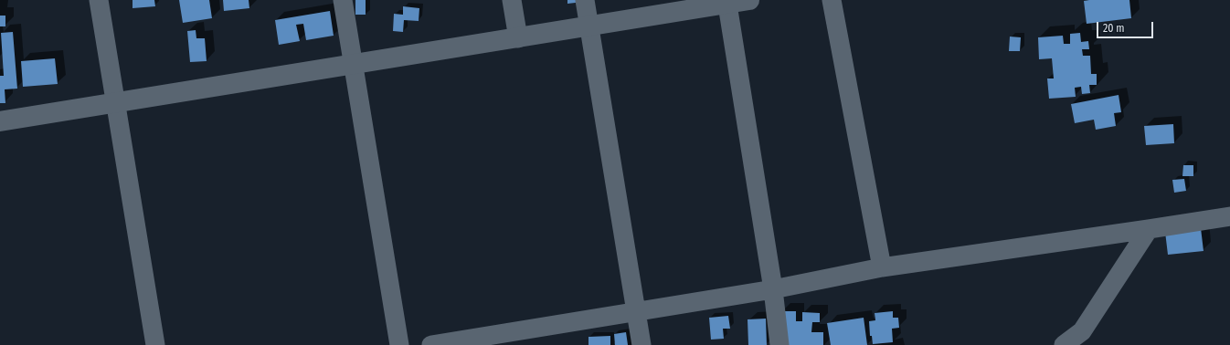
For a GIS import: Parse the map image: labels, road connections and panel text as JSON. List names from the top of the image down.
{
  "scale_bar": "20 m"
}
